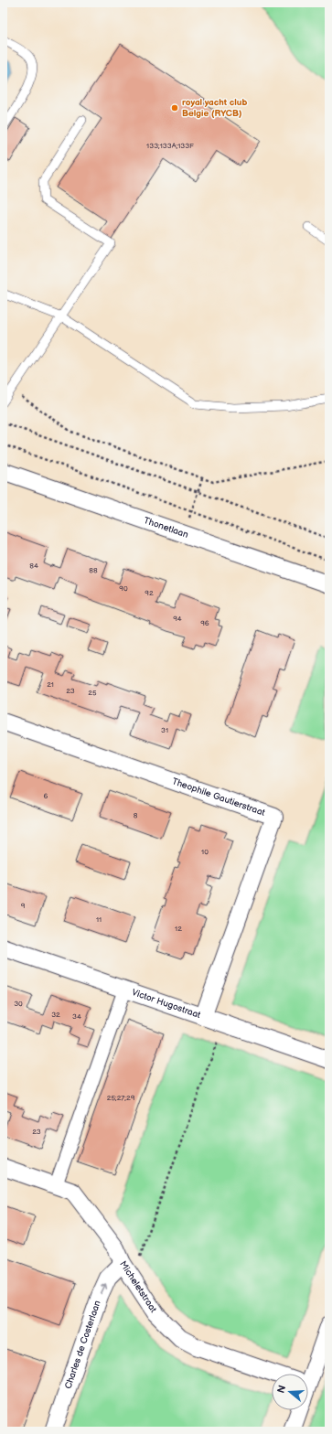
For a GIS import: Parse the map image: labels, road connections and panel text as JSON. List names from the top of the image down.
{
  "streets": {
    "street": [
      "Thonetlaan",
      "Theophile Gautierstraat",
      "Victor Hugostraat",
      "Micheletstraat",
      "Charles de Costerlaan"
    ]
  },
  "crossings": [
    ["Theophile Gautierstraat", "Victor Hugostraat"],
    ["Micheletstraat", "Charles de Costerlaan"]
  ],
  "one_way": ["Charles de Costerlaan"],
  "places": ["royal yacht club Belgie (RYCB)"],
  "house_numbers": [
    "133;133A;133F",
    "84",
    "88",
    "90",
    "92",
    "94",
    "96",
    "21",
    "23",
    "25",
    "31",
    "6",
    "8",
    "10",
    "9",
    "11",
    "12",
    "30",
    "32",
    "34",
    "25;27;29",
    "23"
  ],
  "north": "left"
}
